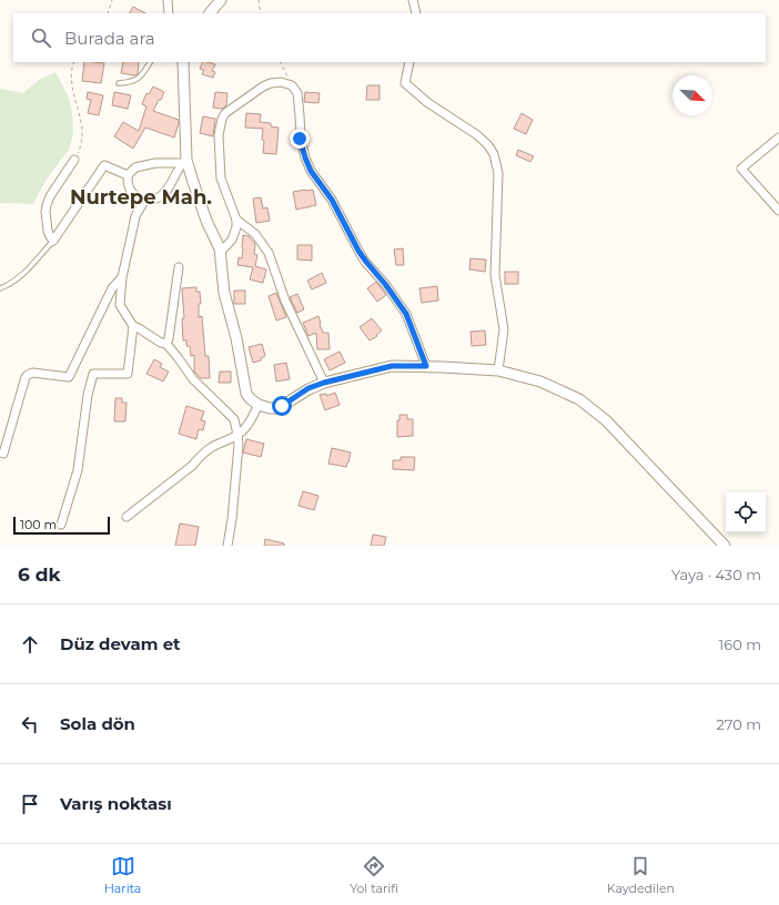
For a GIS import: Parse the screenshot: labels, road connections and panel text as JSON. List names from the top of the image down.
{
  "districts": ["Nurtepe Mah."],
  "scale_bar": "100 m",
  "north": "bottom right",
  "page": {
    "search": "Burada ara",
    "scale": "100 m",
    "heading": ["6 dk", "Yaya · 430 m"],
    "list": [
      ["Düz devam et", "160 m"],
      ["Sola dön", "270 m"],
      "Varış noktası"
    ],
    "nav": ["Harita", "Yol tarifi", "Kaydedilen"]
  }
}
